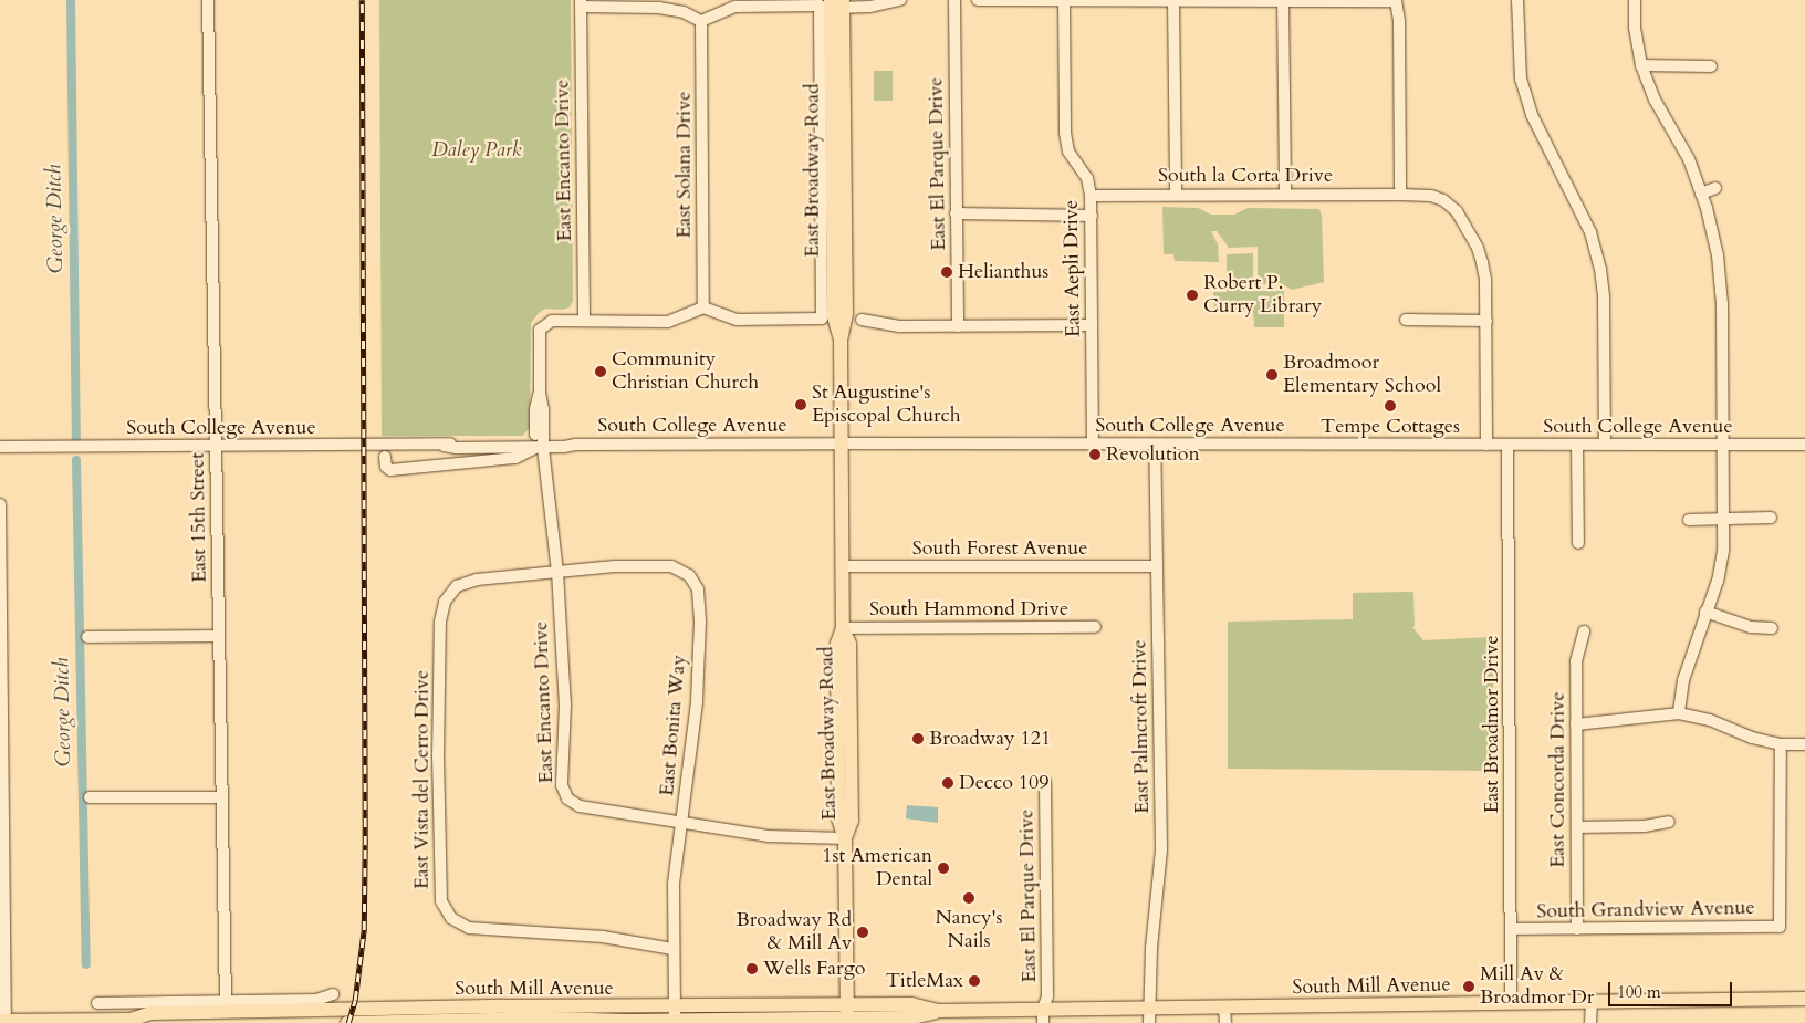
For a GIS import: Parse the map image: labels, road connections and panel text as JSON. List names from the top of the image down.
{
  "streets": {
    "main road": ["East Broadway Road", "South Mill Avenue"],
    "street": [
      "East Encanto Drive",
      "East El Parque Drive",
      "East Solana Drive",
      "South la Corta Drive",
      "East Aepli Drive",
      "South College Avenue",
      "East 15th Street",
      "South Forest Avenue",
      "South Hammond Drive",
      "East Broadmor Drive",
      "East Bonita Way",
      "East Palmcroft Drive",
      "East Vista del Cerro Drive",
      "East Concorda Drive",
      "South Grandview Avenue"
    ]
  },
  "crossings": [
    ["East Encanto Drive", "South College Avenue"],
    ["East Encanto Drive", "East Bonita Way"],
    ["East Encanto Drive", "East Vista del Cerro Drive"],
    ["East El Parque Drive", "South Mill Avenue"],
    ["East Broadway Road", "South College Avenue"],
    ["East Broadway Road", "South Forest Avenue"],
    ["East Broadway Road", "South Hammond Drive"],
    ["East Broadway Road", "South Mill Avenue"],
    ["South la Corta Drive", "East Aepli Drive"],
    ["East Aepli Drive", "South College Avenue"],
    ["South College Avenue", "East 15th Street"],
    ["South College Avenue", "East Broadmor Drive"],
    ["South College Avenue", "East Palmcroft Drive"],
    ["South Forest Avenue", "East Palmcroft Drive"],
    ["East Broadmor Drive", "South Grandview Avenue"],
    ["East Broadmor Drive", "South Mill Avenue"],
    ["East Bonita Way", "East Vista del Cerro Drive"],
    ["East Bonita Way", "South Mill Avenue"],
    ["East Palmcroft Drive", "South Mill Avenue"],
    ["East Concorda Drive", "South Grandview Avenue"]
  ],
  "water": ["George Ditch"],
  "parks": ["Daley Park"],
  "places": [
    "Helianthus",
    "Robert P. Curry Library",
    "Community Christian Church",
    "Broadmoor Elementary School",
    "St Augustine's Episcopal Church",
    "Tempe Cottages",
    "Revolution",
    "Broadway 121",
    "Decco 109",
    "1st American Dental",
    "Nancy's Nails",
    "Broadway Rd & Mill Av",
    "Wells Fargo",
    "TitleMax",
    "Mill Av & Broadmor Dr"
  ],
  "scale_bar": "100 m"
}
